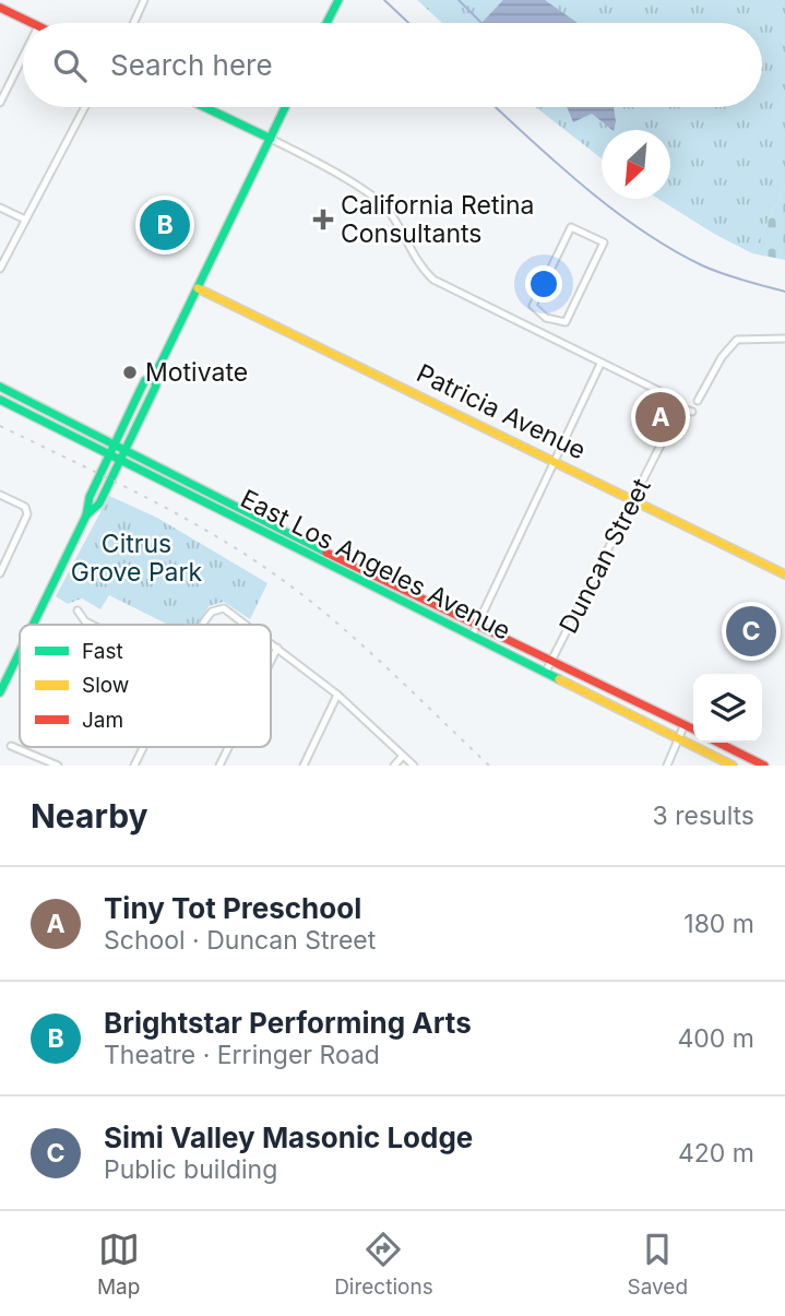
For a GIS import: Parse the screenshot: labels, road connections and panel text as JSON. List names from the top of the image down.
{
  "streets": {
    "main road": ["Patricia Avenue", "East Los Angeles Avenue"],
    "street": ["Duncan Street"]
  },
  "crossings": [
    ["Patricia Avenue", "Duncan Street"],
    ["Duncan Street", "East Los Angeles Avenue"]
  ],
  "parks": ["Citrus Grove Park"],
  "places": {
    "health": ["California Retina Consultants"],
    "other": ["Motivate"]
  },
  "legend": ["Fast", "Slow", "Jam"],
  "north": "bottom left",
  "page": {
    "search": "Search here",
    "pins": ["B", "A", "C"],
    "heading": ["Nearby", "3 results"],
    "list": [
      {
        "mark": "A",
        "name": "Tiny Tot Preschool",
        "note": "School · Duncan Street",
        "value": "180 m"
      },
      {
        "mark": "B",
        "name": "Brightstar Performing Arts",
        "note": "Theatre · Erringer Road",
        "value": "400 m"
      },
      {
        "mark": "C",
        "name": "Simi Valley Masonic Lodge",
        "note": "Public building",
        "value": "420 m"
      }
    ],
    "nav": ["Map", "Directions", "Saved"]
  }
}
